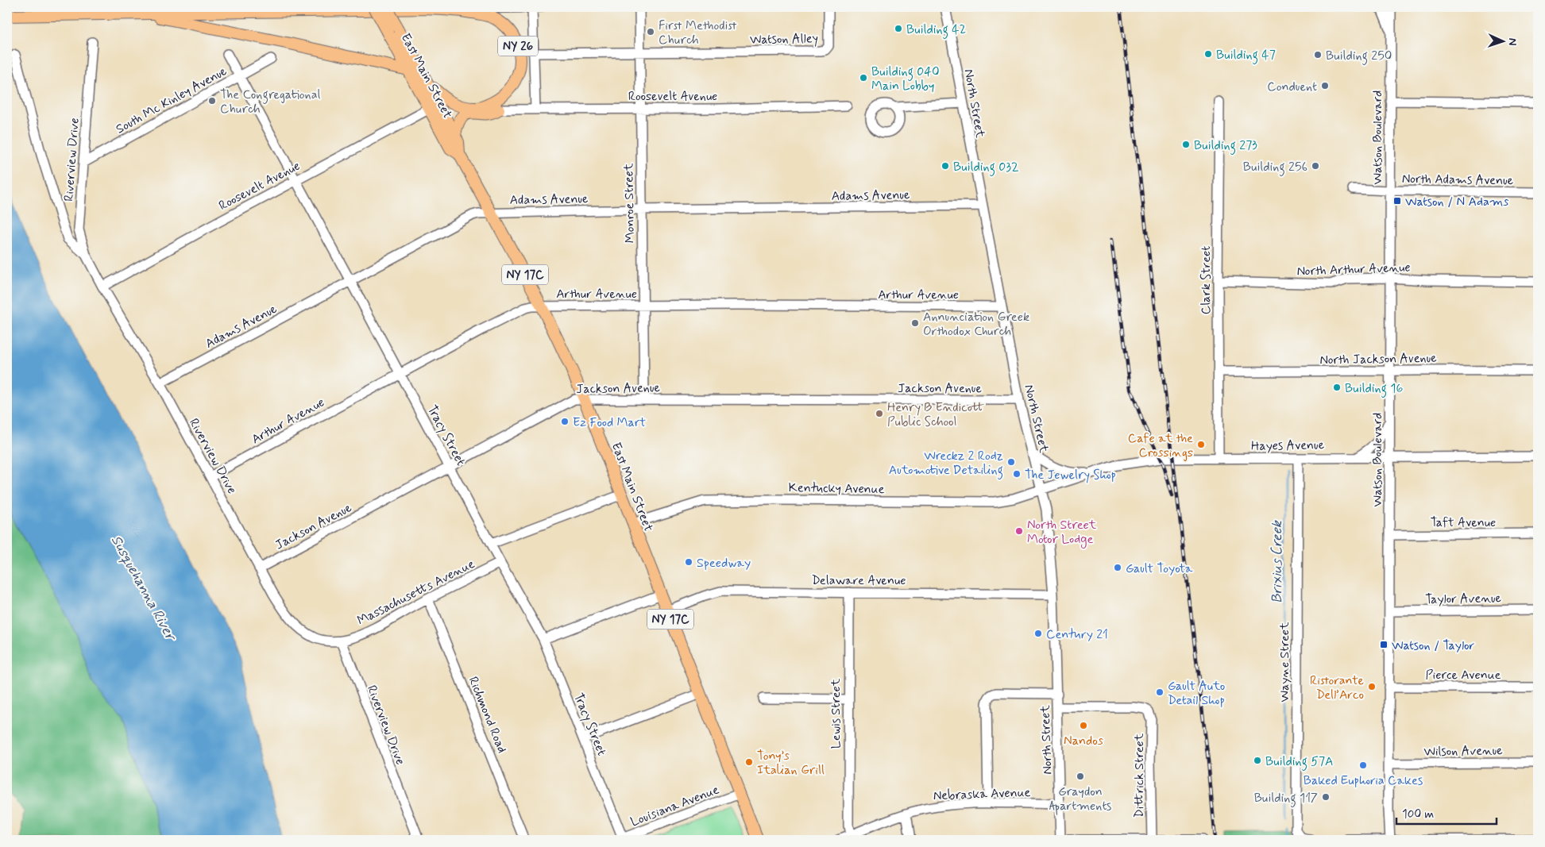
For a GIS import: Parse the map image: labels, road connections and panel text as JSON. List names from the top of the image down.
{
  "streets": {
    "main road": ["NY 26", "East Main Street", "NY 17C"],
    "street": [
      "Watson Alley",
      "Roosevelt Avenue",
      "South Mc Kinley Avenue",
      "North Street",
      "Watson Boulevard",
      "Riverview Drive",
      "North Adams Avenue",
      "Adams Avenue",
      "Monroe Street",
      "North Arthur Avenue",
      "Clark Street",
      "Arthur Avenue",
      "North Jackson Avenue",
      "Jackson Avenue",
      "Tracy Street",
      "Hayes Avenue",
      "Kentucky Avenue",
      "Taft Avenue",
      "Delaware Avenue",
      "Massachusetts Avenue",
      "Taylor Avenue",
      "Wayne Street",
      "Pierce Avenue",
      "Lewis Street",
      "Richmond Road",
      "Wilson Avenue",
      "Dittrick Street",
      "Nebraska Avenue",
      "Louisiana Avenue"
    ]
  },
  "crossings": [
    ["Watson Alley", "Monroe Street"],
    ["NY 26", "East Main Street"],
    ["East Main Street", "Roosevelt Avenue"],
    ["East Main Street", "Adams Avenue"],
    ["East Main Street", "Arthur Avenue"],
    ["East Main Street", "Jackson Avenue"],
    ["East Main Street", "Kentucky Avenue"],
    ["East Main Street", "Delaware Avenue"],
    ["East Main Street", "Louisiana Avenue"],
    ["Roosevelt Avenue", "Riverview Drive"],
    ["Roosevelt Avenue", "Monroe Street"],
    ["Roosevelt Avenue", "Tracy Street"],
    ["South Mc Kinley Avenue", "Riverview Drive"],
    ["South Mc Kinley Avenue", "Tracy Street"],
    ["North Street", "Adams Avenue"],
    ["North Street", "Arthur Avenue"],
    ["North Street", "Jackson Avenue"],
    ["North Street", "Hayes Avenue"],
    ["North Street", "Kentucky Avenue"],
    ["North Street", "Delaware Avenue"],
    ["North Street", "Dittrick Street"],
    ["North Street", "Nebraska Avenue"],
    ["Watson Boulevard", "North Adams Avenue"],
    ["Watson Boulevard", "North Arthur Avenue"],
    ["Watson Boulevard", "North Jackson Avenue"],
    ["Watson Boulevard", "Hayes Avenue"],
    ["Watson Boulevard", "Taft Avenue"],
    ["Watson Boulevard", "Taylor Avenue"],
    ["Watson Boulevard", "Pierce Avenue"],
    ["Watson Boulevard", "Wilson Avenue"],
    ["Riverview Drive", "Adams Avenue"],
    ["Riverview Drive", "Arthur Avenue"],
    ["Riverview Drive", "Jackson Avenue"],
    ["Riverview Drive", "Massachusetts Avenue"],
    ["Adams Avenue", "Monroe Street"],
    ["Adams Avenue", "Tracy Street"],
    ["Monroe Street", "Arthur Avenue"],
    ["Monroe Street", "Jackson Avenue"],
    ["North Arthur Avenue", "Clark Street"],
    ["Clark Street", "North Jackson Avenue"],
    ["Clark Street", "Hayes Avenue"],
    ["Arthur Avenue", "Tracy Street"],
    ["Jackson Avenue", "Tracy Street"],
    ["Tracy Street", "Massachusetts Avenue"],
    ["Tracy Street", "Louisiana Avenue"],
    ["Hayes Avenue", "Kentucky Avenue"],
    ["Hayes Avenue", "Wayne Street"],
    ["Delaware Avenue", "Lewis Street"],
    ["Massachusetts Avenue", "Richmond Road"],
    ["Lewis Street", "Nebraska Avenue"]
  ],
  "water": ["Brixius Creek", "Susquehanna River"],
  "places": {
    "other": [
      "Building 42",
      "First Methodist Church",
      "Building 47",
      "Building 250",
      "Building 040 Main Lobby",
      "Conduent",
      "The Congregational Church",
      "Building 273",
      "Building 032",
      "Building 256",
      "Annunciation Greek Orthodox Church",
      "Building 16",
      "Henry B Endicott Public School",
      "Ez Food Mart",
      "Cafe at the Crossings",
      "Wreckz 2 Rodz Automotive Detailing",
      "The Jewelry Shop",
      "North Street Motor Lodge",
      "Speedway",
      "Gault Toyota",
      "Century 21",
      "Ristorante Dell’Arco",
      "Gault Auto Detail Shop",
      "Nandos",
      "Building 57A",
      "Tony’s Italian Grill",
      "Baked Euphoria Cakes",
      "Graydon Apartments",
      "Building 117"
    ],
    "transit": ["Watson / N Adams", "Watson / Taylor"]
  },
  "scale_bar": "100 m",
  "north": "right"
}
